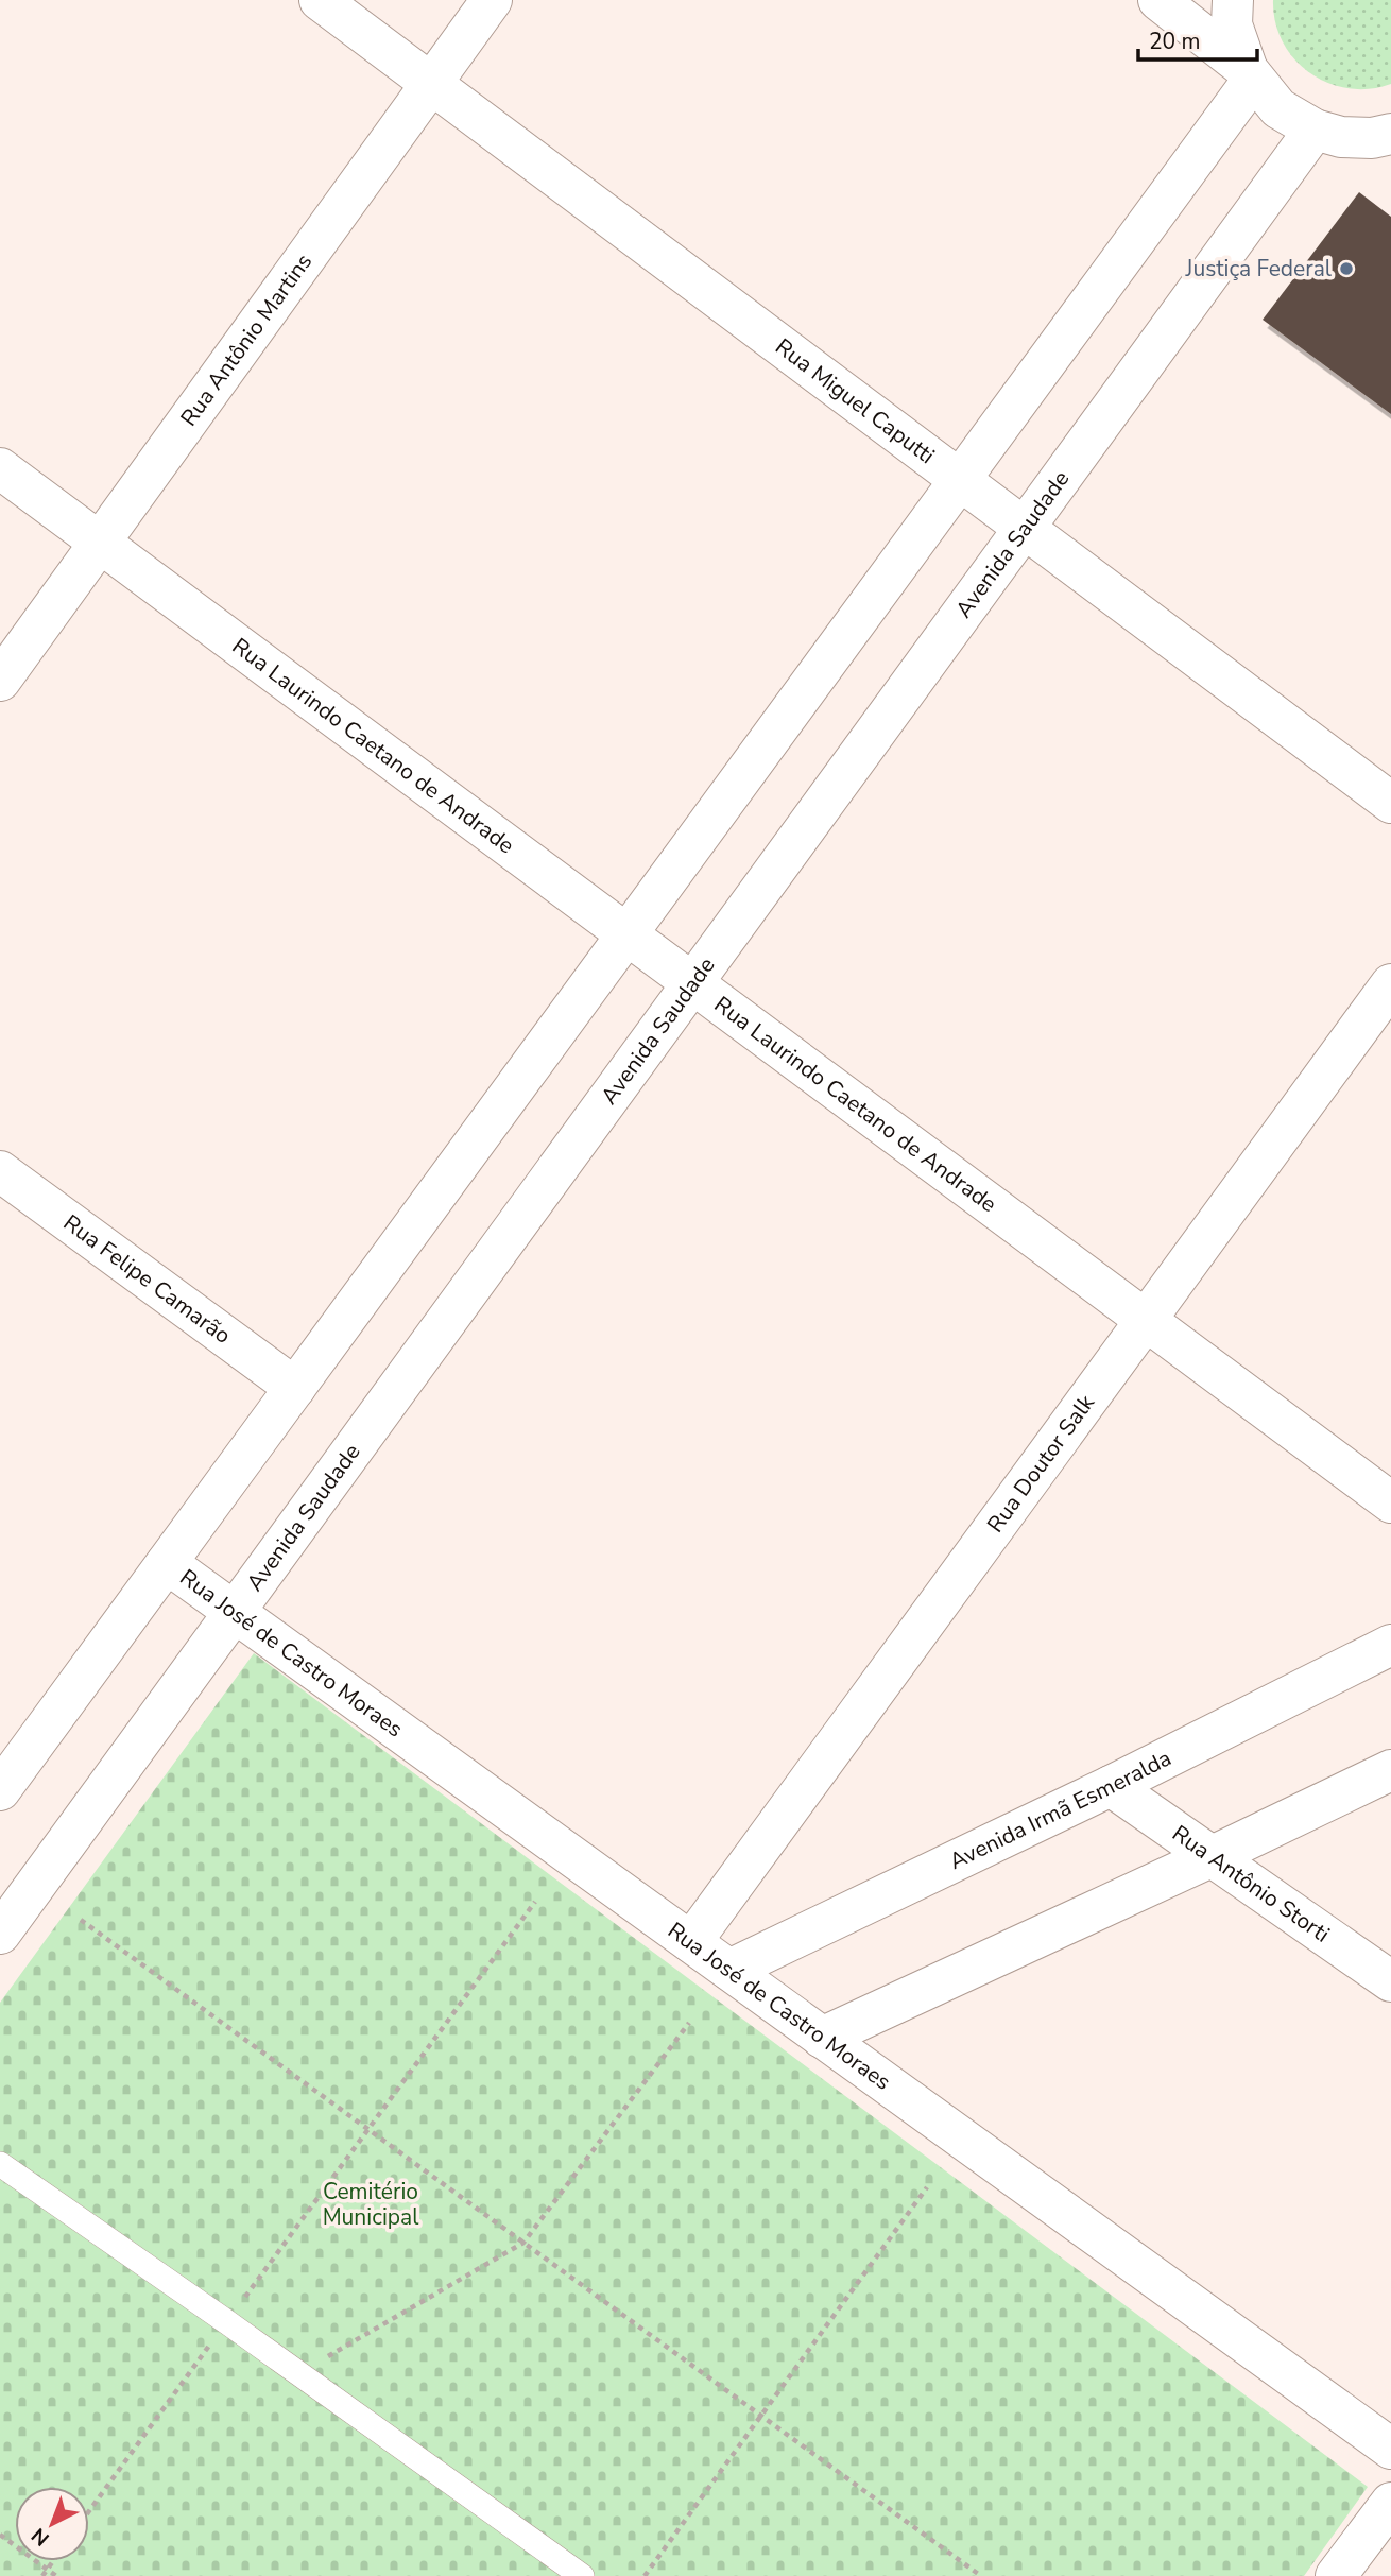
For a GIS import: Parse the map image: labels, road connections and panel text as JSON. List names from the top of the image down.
{
  "streets": {
    "street": [
      "Rua Antônio Martins",
      "Rua Miguel Caputti",
      "Avenida Saudade",
      "Rua Laurindo Caetano de Andrade",
      "Rua Felipe Camarão",
      "Rua Doutor Salk",
      "Rua José de Castro Moraes",
      "Avenida Irmã Esmeralda",
      "Rua Antônio Storti"
    ]
  },
  "crossings": [
    ["Rua Antônio Martins", "Rua Miguel Caputti"],
    ["Rua Antônio Martins", "Rua Laurindo Caetano de Andrade"],
    ["Rua Miguel Caputti", "Avenida Saudade"],
    ["Avenida Saudade", "Rua Laurindo Caetano de Andrade"],
    ["Avenida Saudade", "Rua José de Castro Moraes"],
    ["Rua Laurindo Caetano de Andrade", "Rua Doutor Salk"],
    ["Rua Doutor Salk", "Rua José de Castro Moraes"],
    ["Rua José de Castro Moraes", "Avenida Irmã Esmeralda"],
    ["Avenida Irmã Esmeralda", "Rua Antônio Storti"]
  ],
  "parks": ["Cemitério Municipal"],
  "places": ["Justiça Federal"],
  "scale_bar": "20 m",
  "north": "bottom left"
}
